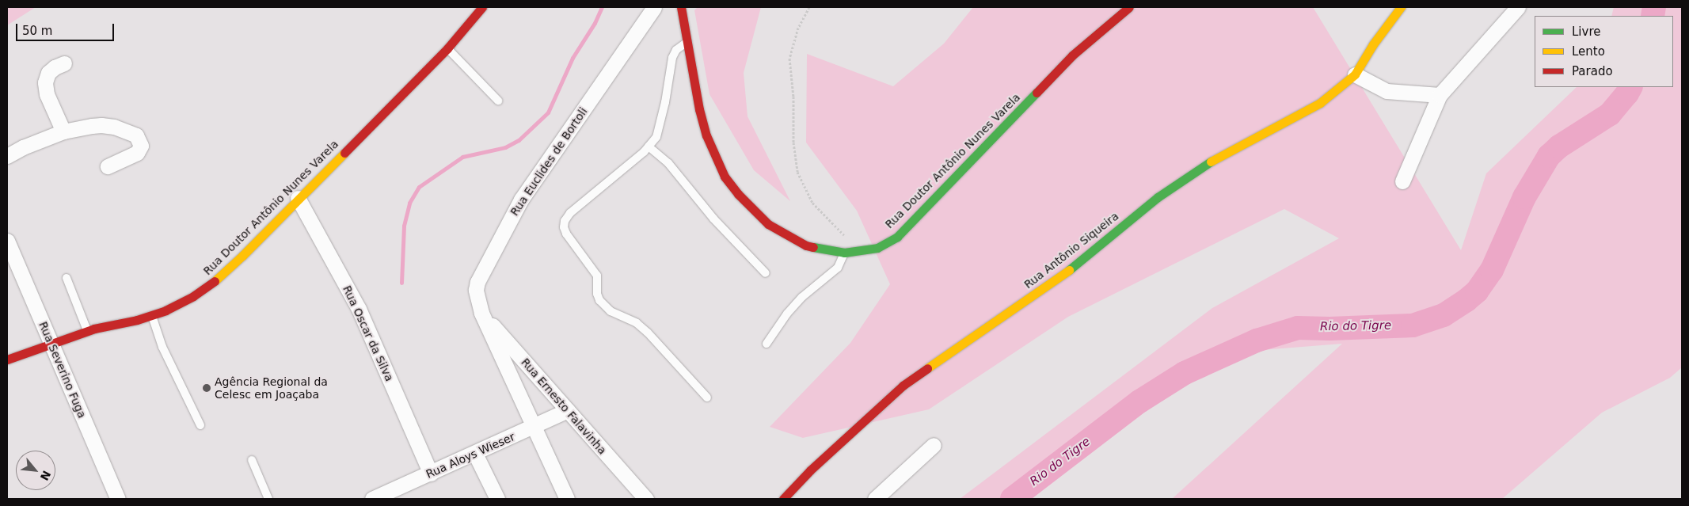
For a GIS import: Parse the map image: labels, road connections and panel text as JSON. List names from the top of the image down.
{
  "streets": {
    "street": [
      "Rua Doutor Antônio Nunes Varela",
      "Rua Euclides de Bortoli",
      "Rua Antônio Siqueira",
      "Rua Oscar da Silva",
      "Rua Severino Fuga",
      "Rua Ernesto Falavinha",
      "Rua Aloys Wieser"
    ]
  },
  "crossings": [
    ["Rua Doutor Antônio Nunes Varela", "Rua Oscar da Silva"],
    ["Rua Doutor Antônio Nunes Varela", "Rua Severino Fuga"],
    ["Rua Euclides de Bortoli", "Rua Ernesto Falavinha"],
    ["Rua Euclides de Bortoli", "Rua Aloys Wieser"],
    ["Rua Oscar da Silva", "Rua Aloys Wieser"],
    ["Rua Ernesto Falavinha", "Rua Aloys Wieser"]
  ],
  "water": ["Rio do Tigre"],
  "places": ["Agência Regional da Celesc em Joaçaba"],
  "legend": ["Livre", "Lento", "Parado"],
  "scale_bar": "50 m",
  "north": "bottom right"
}
